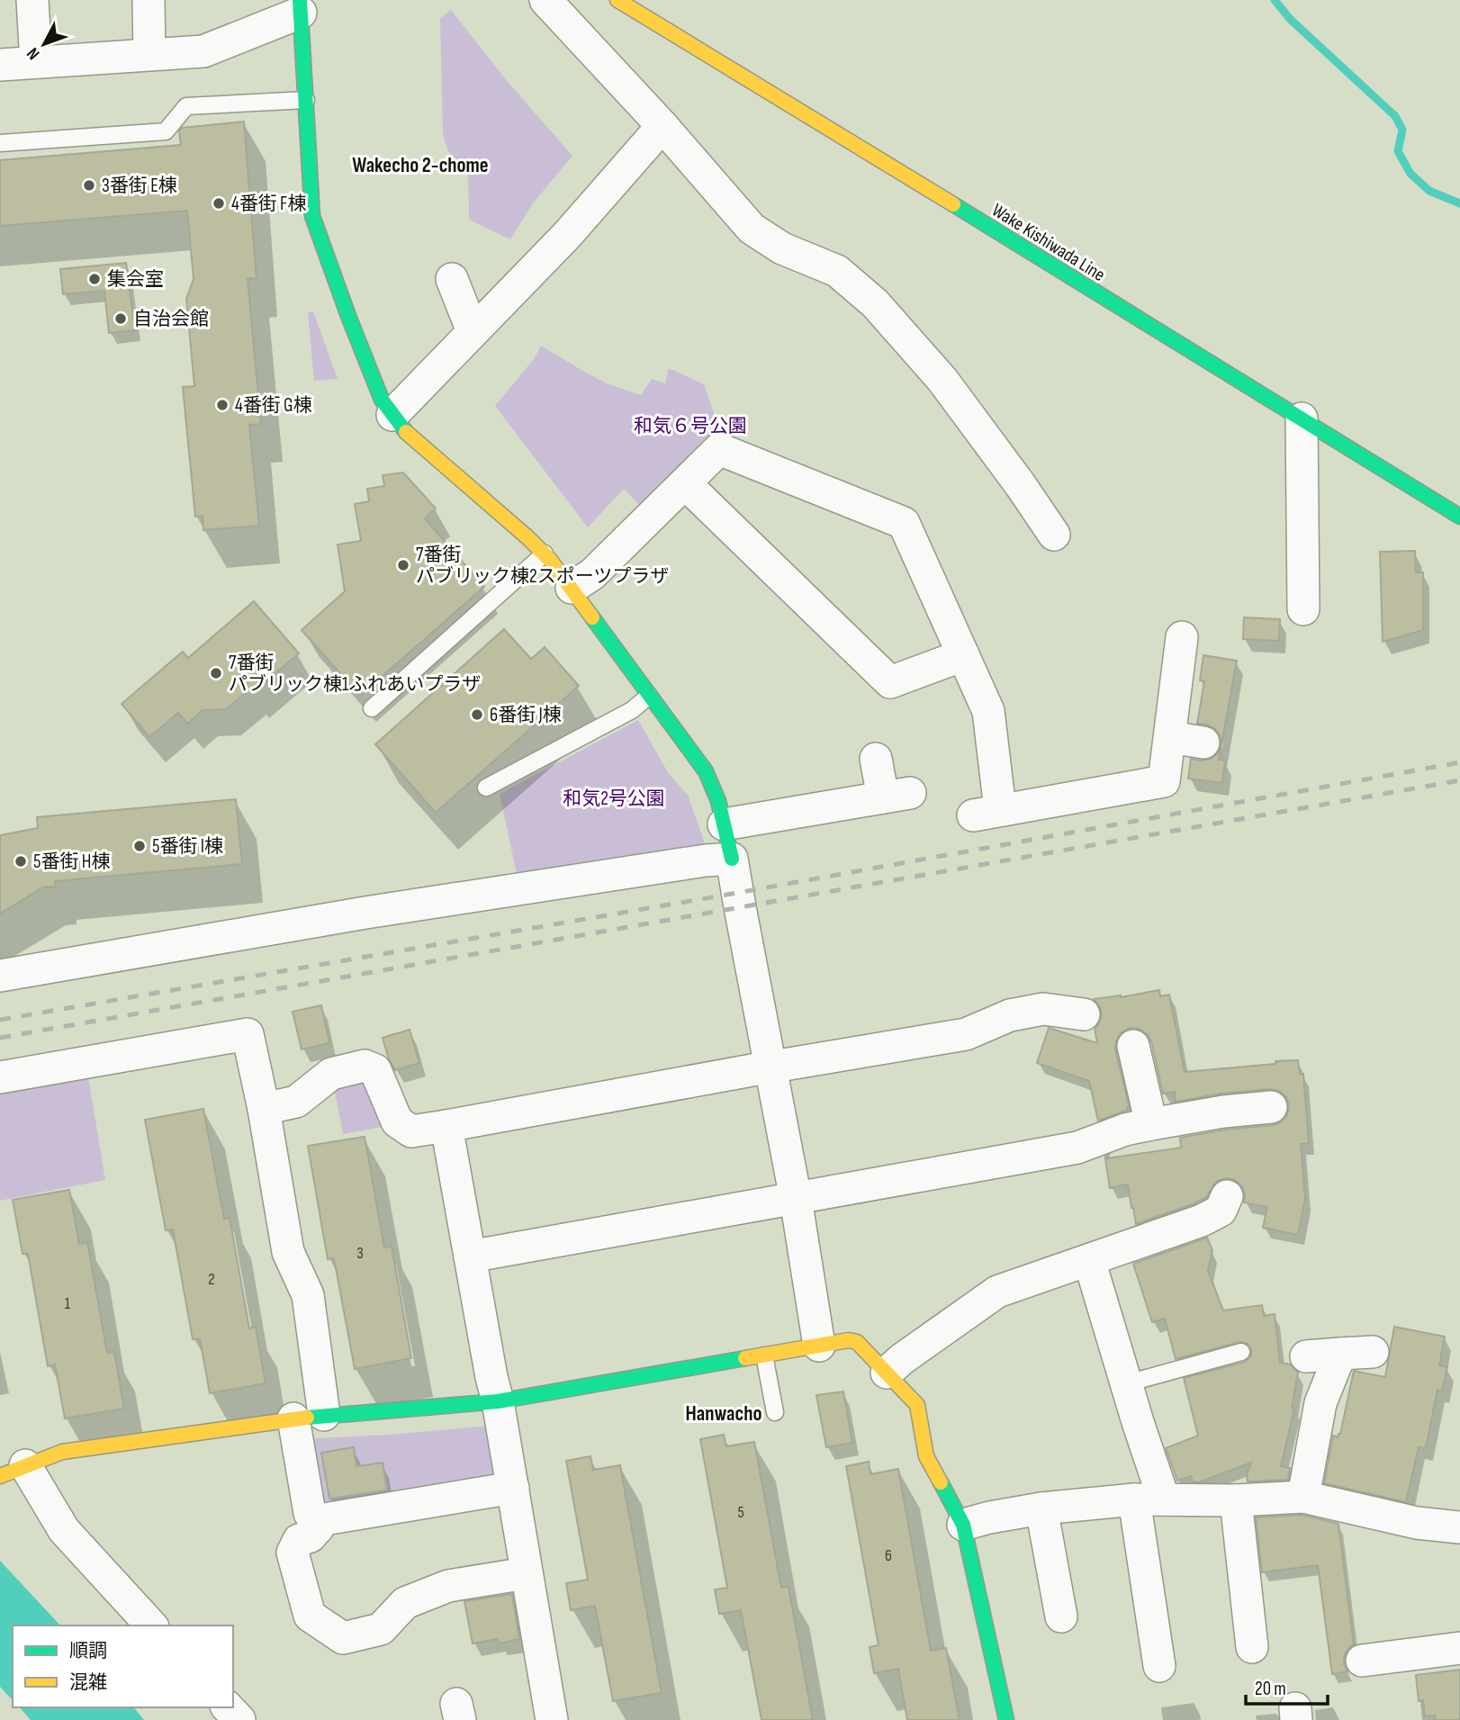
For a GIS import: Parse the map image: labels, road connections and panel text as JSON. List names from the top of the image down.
{
  "streets": {
    "street": ["Wake Kishiwada Line"]
  },
  "districts": ["Wakecho 2-chome", "Hanwacho"],
  "parks": ["和気６号公園", "和気2号公園"],
  "places": [
    "3番街 E棟",
    "4番街 F棟",
    "集会室",
    "自治会館",
    "4番街 G棟",
    "7番街 パブリック棟2スポーツプラザ",
    "7番街 パブリック棟1ふれあいプラザ",
    "6番街 J棟",
    "5番街 I棟",
    "5番街 H棟"
  ],
  "house_numbers": [
    "3",
    "2",
    "1",
    "5",
    "6"
  ],
  "legend": ["順調", "混雑"],
  "scale_bar": "20 m",
  "north": "bottom left"
}
